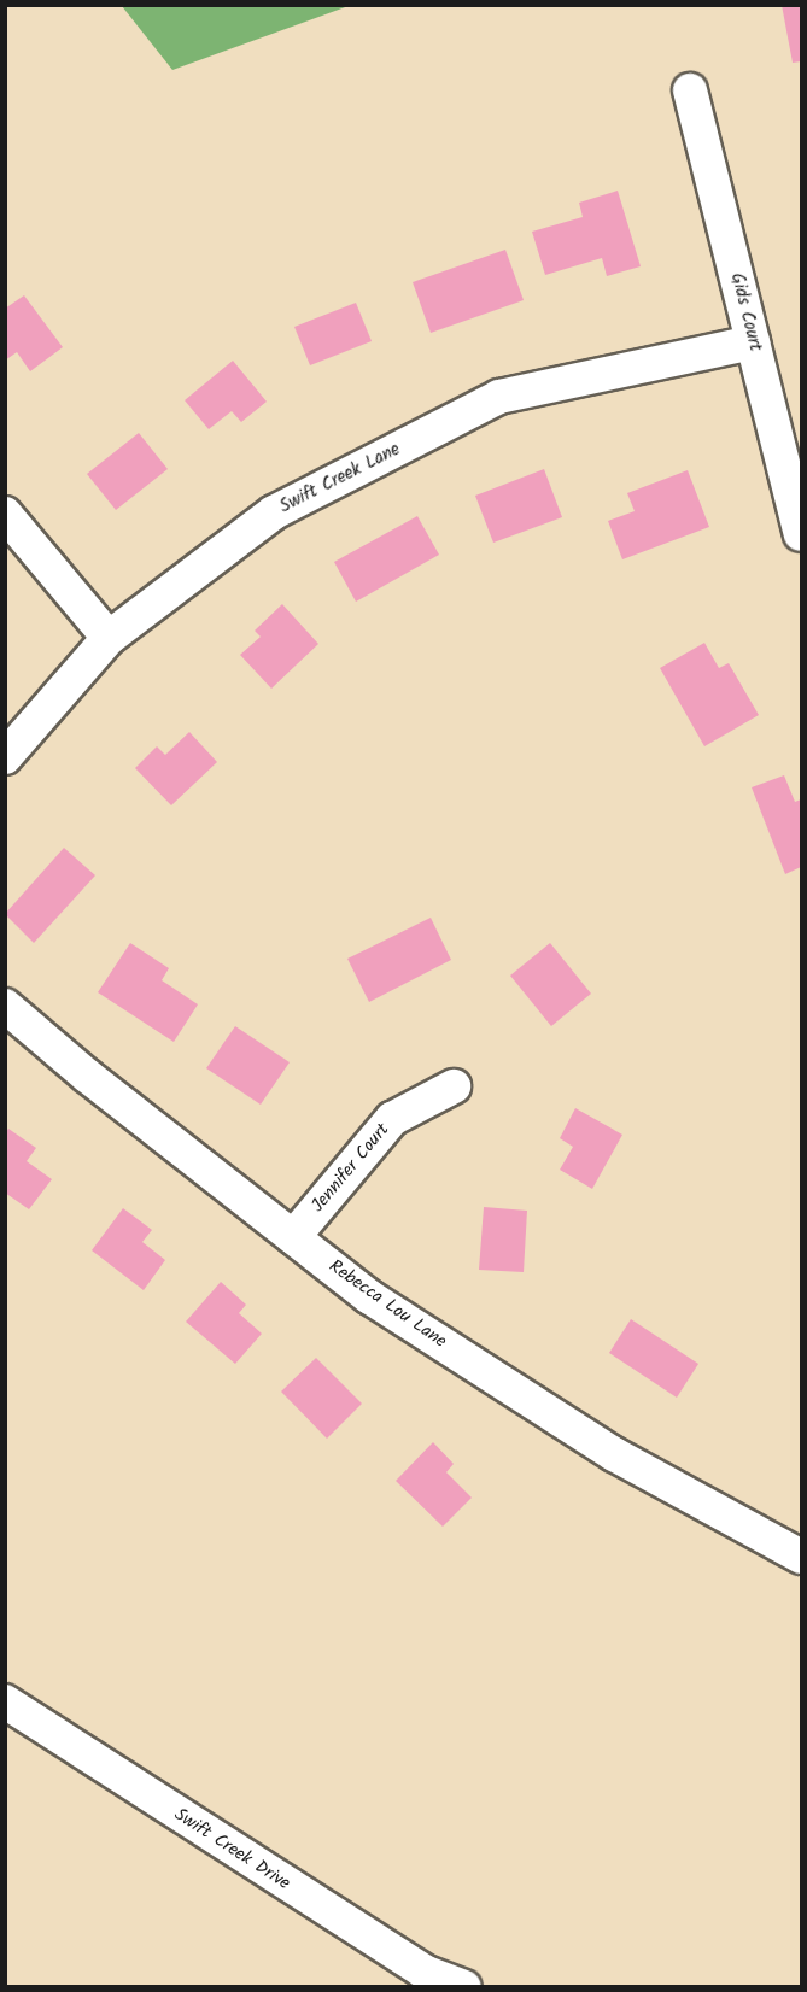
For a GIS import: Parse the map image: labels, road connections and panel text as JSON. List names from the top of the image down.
{
  "streets": {
    "street": [
      "Gids Court",
      "Swift Creek Lane",
      "Jennifer Court",
      "Rebecca Lou Lane",
      "Swift Creek Drive"
    ]
  },
  "crossings": [
    ["Gids Court", "Swift Creek Lane"],
    ["Jennifer Court", "Rebecca Lou Lane"]
  ]
}
